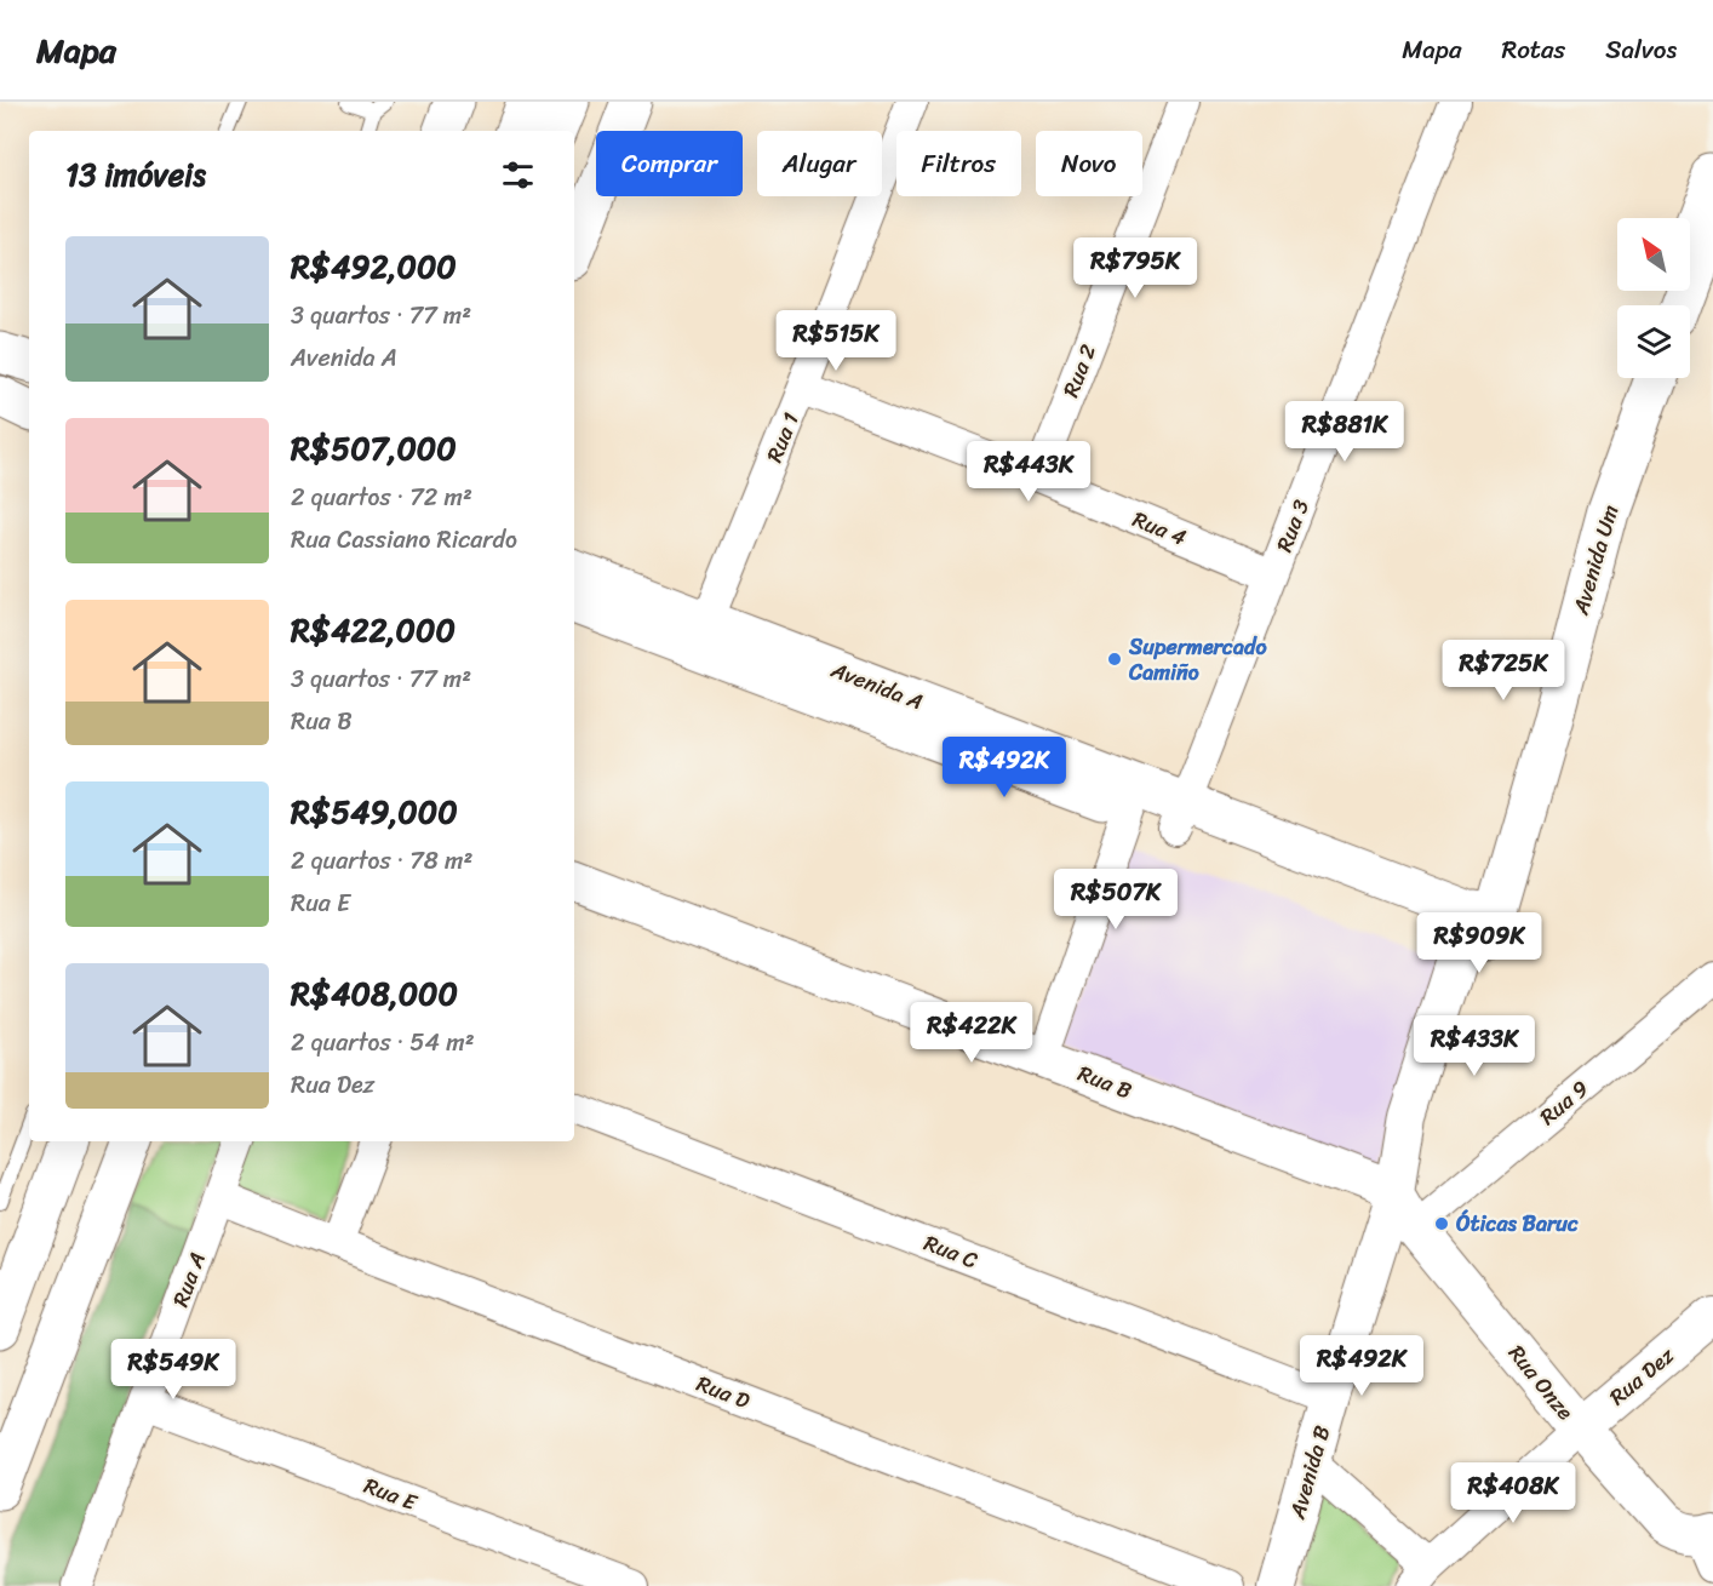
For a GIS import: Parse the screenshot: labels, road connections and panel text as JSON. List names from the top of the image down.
{
  "streets": {
    "main road": ["Avenida Um", "Avenida A"],
    "street": [
      "Rua 2",
      "Rua 1",
      "Rua 3",
      "Rua 4",
      "Rua B",
      "Rua 9",
      "Rua C",
      "Rua A",
      "Rua Dez",
      "Rua Onze",
      "Rua D",
      "Avenida B",
      "Rua E"
    ]
  },
  "crossings": [
    ["Rua 2", "Rua 4"],
    ["Rua 1", "Rua 4"],
    ["Rua 1", "Avenida A"],
    ["Rua 3", "Rua 4"],
    ["Rua 3", "Avenida A"],
    ["Avenida Um", "Avenida A"],
    ["Avenida Um", "Avenida B"],
    ["Avenida A", "Avenida B"],
    ["Rua B", "Rua Onze"],
    ["Rua B", "Avenida B"],
    ["Rua 9", "Rua Onze"],
    ["Rua C", "Avenida B"],
    ["Rua A", "Rua D"],
    ["Rua A", "Rua E"],
    ["Rua Dez", "Rua Onze"],
    ["Rua Onze", "Avenida B"]
  ],
  "places": ["Supermercado Camiño", "Óticas Baruc"],
  "north": "top left",
  "page": {
    "header": "Mapa",
    "nav": ["Mapa", "Rotas", "Salvos"],
    "chip": [
      "Comprar",
      "Alugar",
      "Filtros",
      "Novo"
    ],
    "heading": "13 imóveis",
    "list": [
      {
        "name": "R$492,000",
        "note": "3 quartos · 77 m² · Avenida A"
      },
      {
        "name": "R$507,000",
        "note": "2 quartos · 72 m² · Rua Cassiano Ricardo"
      },
      {
        "name": "R$422,000",
        "note": "3 quartos · 77 m² · Rua B"
      },
      {
        "name": "R$549,000",
        "note": "2 quartos · 78 m² · Rua E"
      },
      {
        "name": "R$408,000",
        "note": "2 quartos · 54 m² · Rua Dez"
      }
    ],
    "price": [
      "R$795K",
      "R$515K",
      "R$881K",
      "R$443K",
      "R$725K",
      "R$492K",
      "R$507K",
      "R$909K",
      "R$422K",
      "R$433K",
      "R$492K",
      "R$549K",
      "R$408K"
    ]
  }
}
